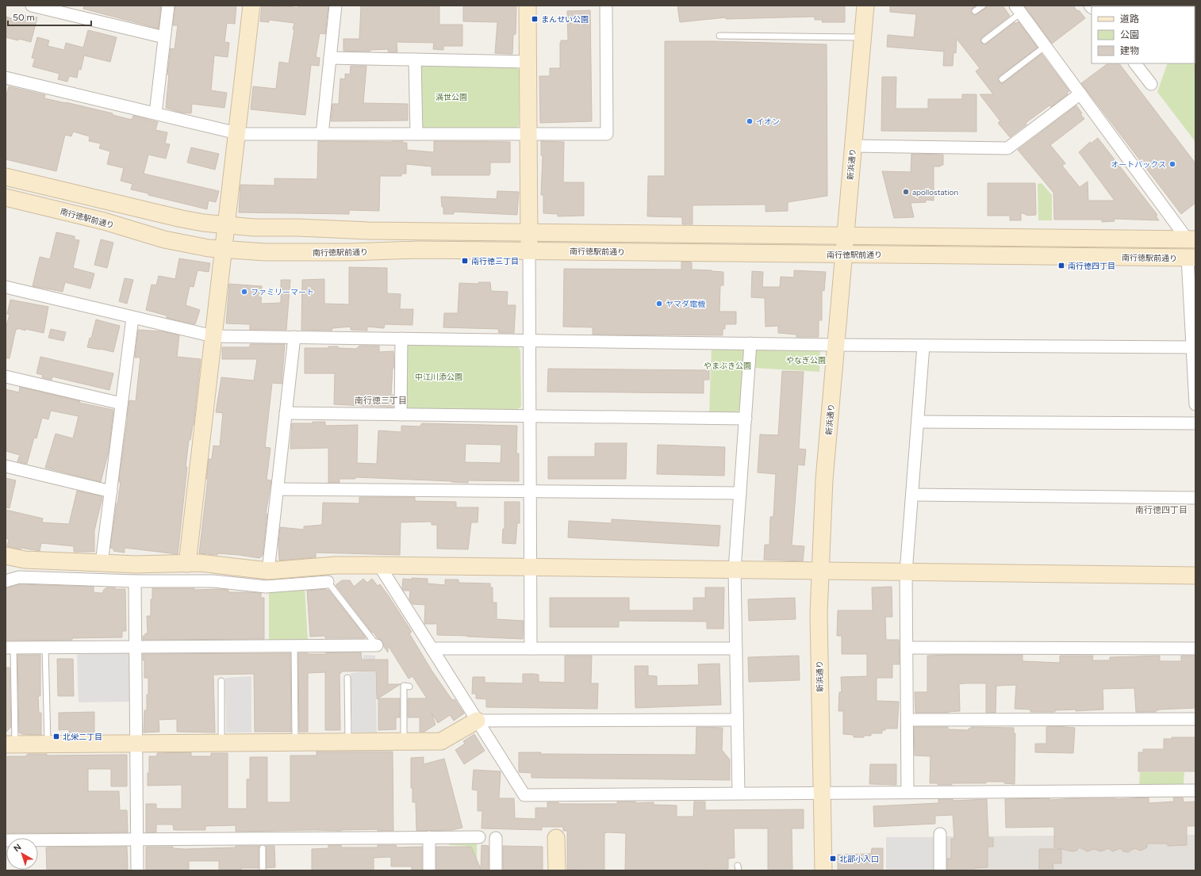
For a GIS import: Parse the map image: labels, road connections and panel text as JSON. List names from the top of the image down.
{
  "streets": {
    "street": ["新浜通り", "南行徳駅前通り"]
  },
  "crossings": [
    ["新浜通り", "南行徳駅前通り"]
  ],
  "districts": ["南行徳三丁目", "南行徳四丁目"],
  "parks": [
    "満世公園",
    "やなぎ公園",
    "やまぶき公園",
    "中江川添公園"
  ],
  "places": {
    "transit": [
      "まんせい公園",
      "南行徳三丁目",
      "南行徳四丁目",
      "北栄二丁目",
      "北部小入口"
    ],
    "other": [
      "イオン",
      "オートバックス",
      "apollostation",
      "ファミリーマート",
      "ヤマダ電機"
    ]
  },
  "legend": ["道路", "公園", "建物"],
  "scale_bar": "50 m",
  "north": "top left"
}
